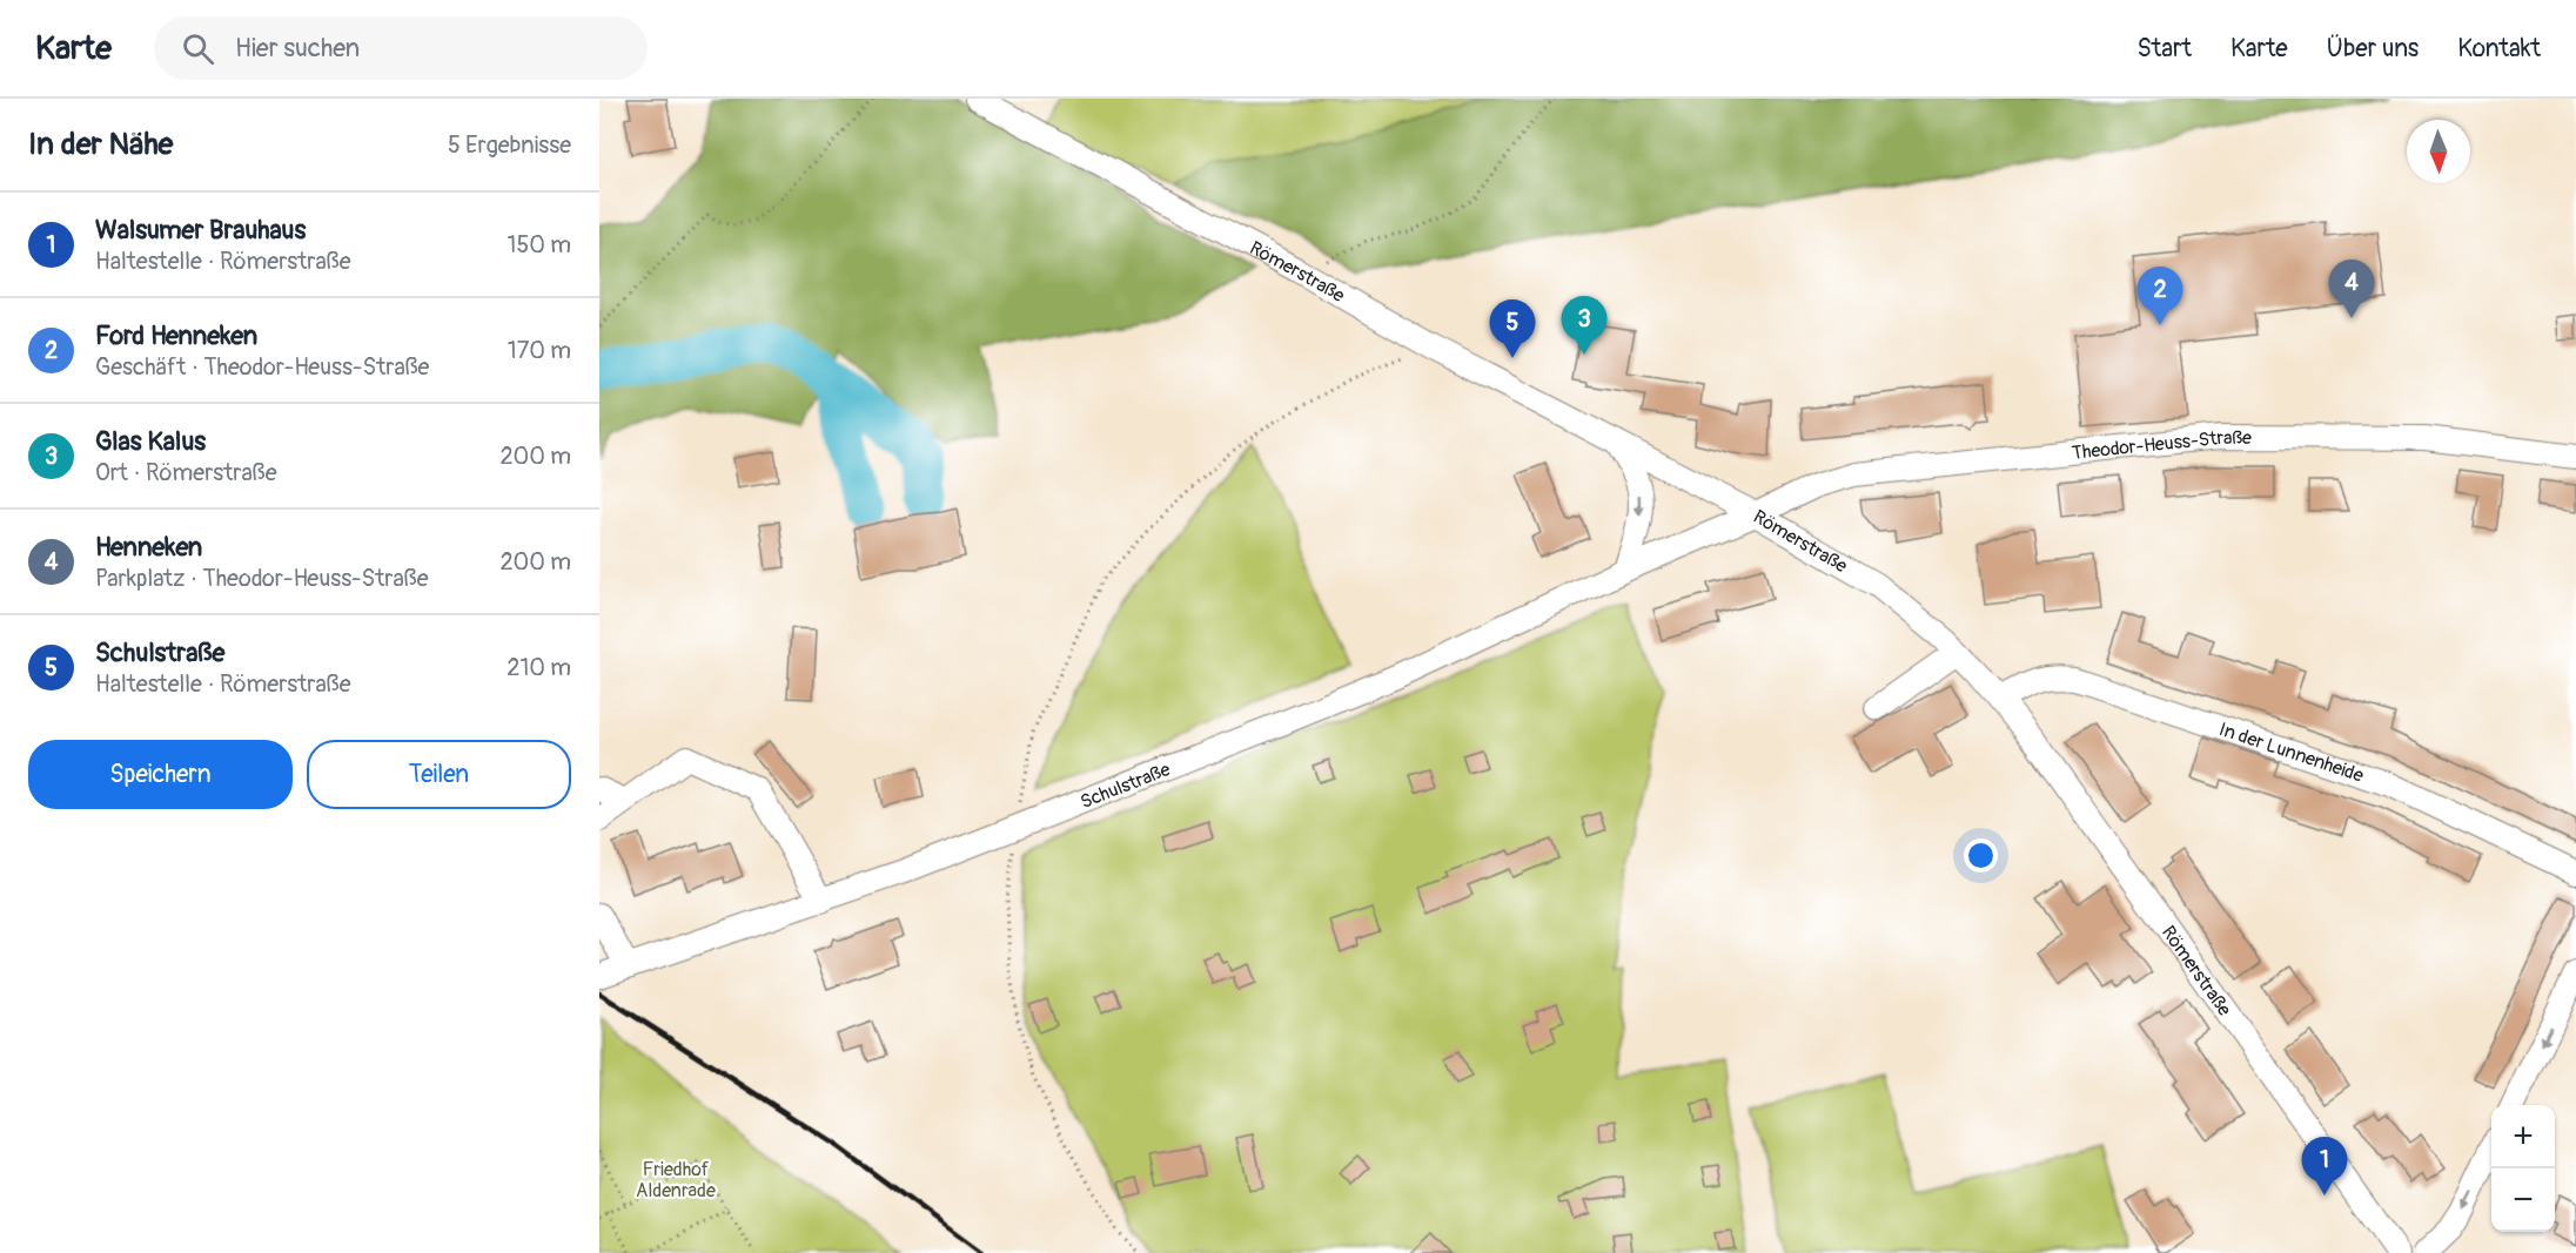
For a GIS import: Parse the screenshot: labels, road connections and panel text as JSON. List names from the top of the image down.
{
  "streets": {
    "street": [
      "Römerstraße",
      "Theodor-Heuss-Straße",
      "In der Lunnenheide",
      "Schulstraße"
    ]
  },
  "crossings": [
    ["Römerstraße", "Theodor-Heuss-Straße"],
    ["Römerstraße", "In der Lunnenheide"],
    ["Römerstraße", "Schulstraße"],
    ["Theodor-Heuss-Straße", "Schulstraße"]
  ],
  "parks": ["Friedhof Aldenrade"],
  "north": "bottom",
  "page": {
    "header": "Karte",
    "search": "Hier suchen",
    "nav": [
      "Start",
      "Karte",
      "Über uns",
      "Kontakt"
    ],
    "heading": ["In der Nähe", "5 Ergebnisse"],
    "list": [
      {
        "mark": "1",
        "name": "Walsumer Brauhaus",
        "note": "Haltestelle · Römerstraße",
        "value": "150 m"
      },
      {
        "mark": "2",
        "name": "Ford Henneken",
        "note": "Geschäft · Theodor-Heuss-Straße",
        "value": "170 m"
      },
      {
        "mark": "3",
        "name": "Glas Kalus",
        "note": "Ort · Römerstraße",
        "value": "200 m"
      },
      {
        "mark": "4",
        "name": "Henneken",
        "note": "Parkplatz · Theodor-Heuss-Straße",
        "value": "200 m"
      },
      {
        "mark": "5",
        "name": "Schulstraße",
        "note": "Haltestelle · Römerstraße",
        "value": "210 m"
      }
    ],
    "pins": [
      "4",
      "2",
      "3",
      "5",
      "1"
    ],
    "buttons": ["Speichern", "Teilen"],
    "map_buttons": ["+", "−"]
  }
}
